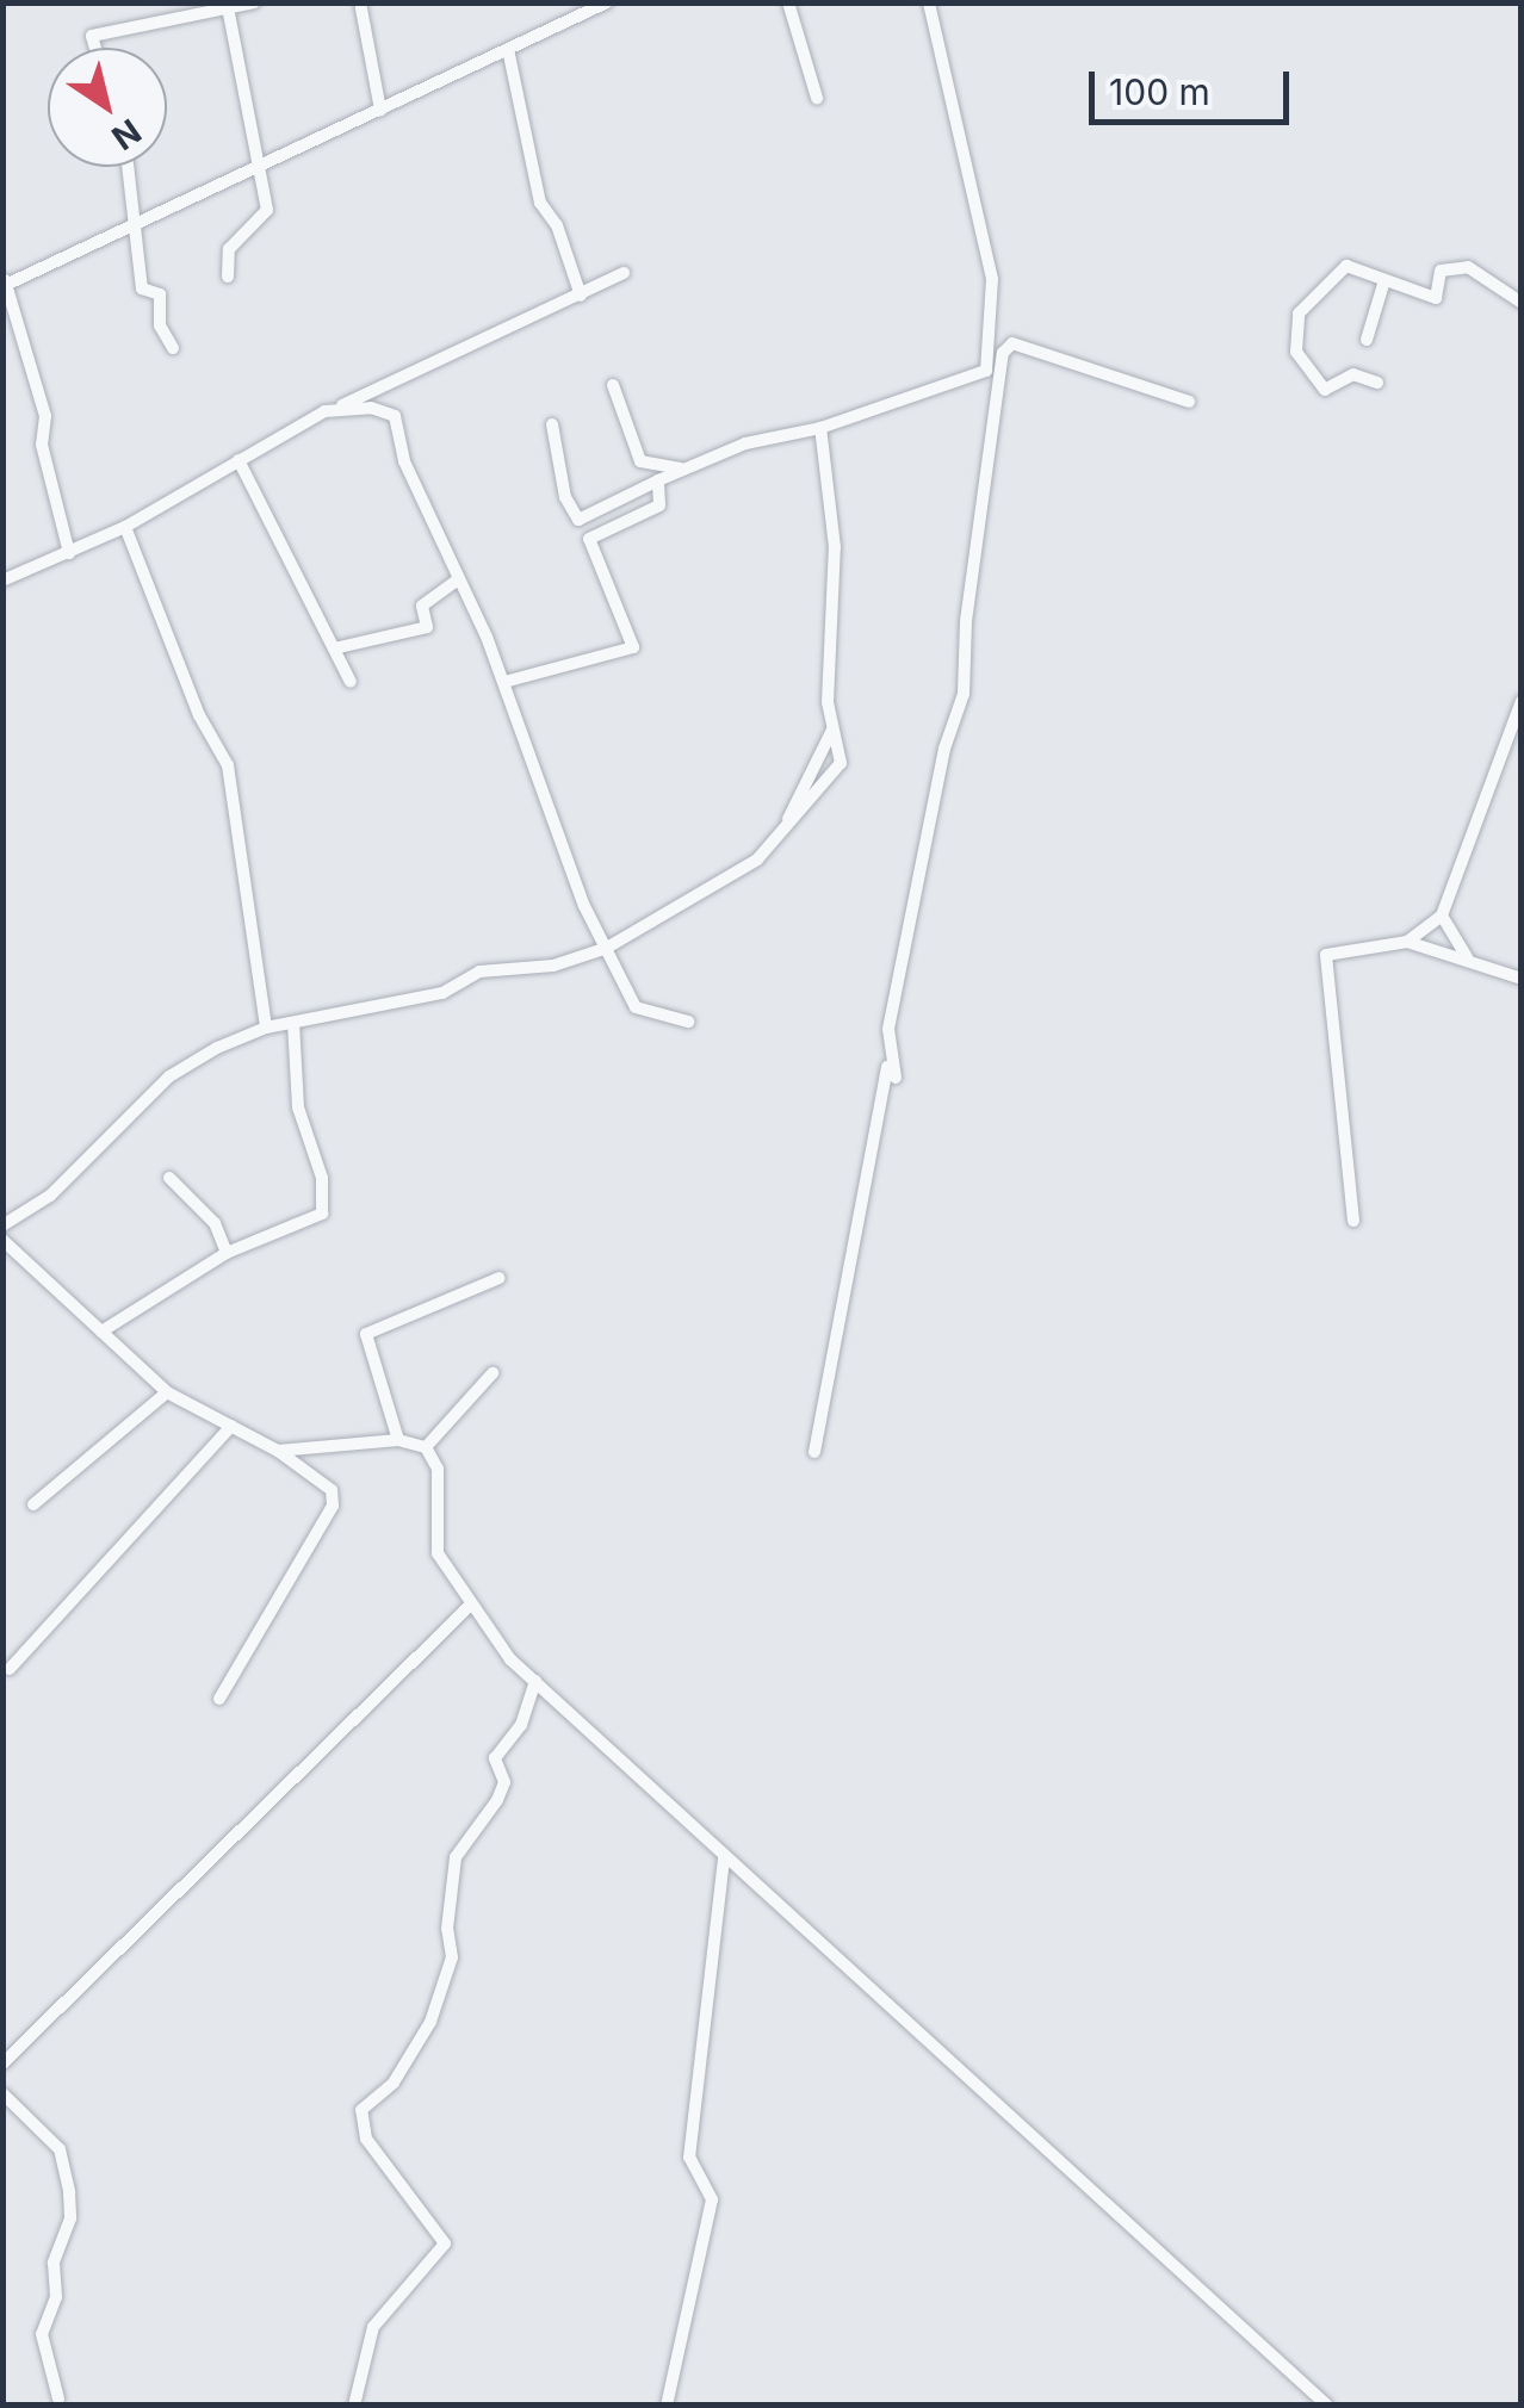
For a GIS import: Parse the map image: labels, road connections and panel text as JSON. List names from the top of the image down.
{
  "scale_bar": "100 m",
  "north": "bottom right"
}
